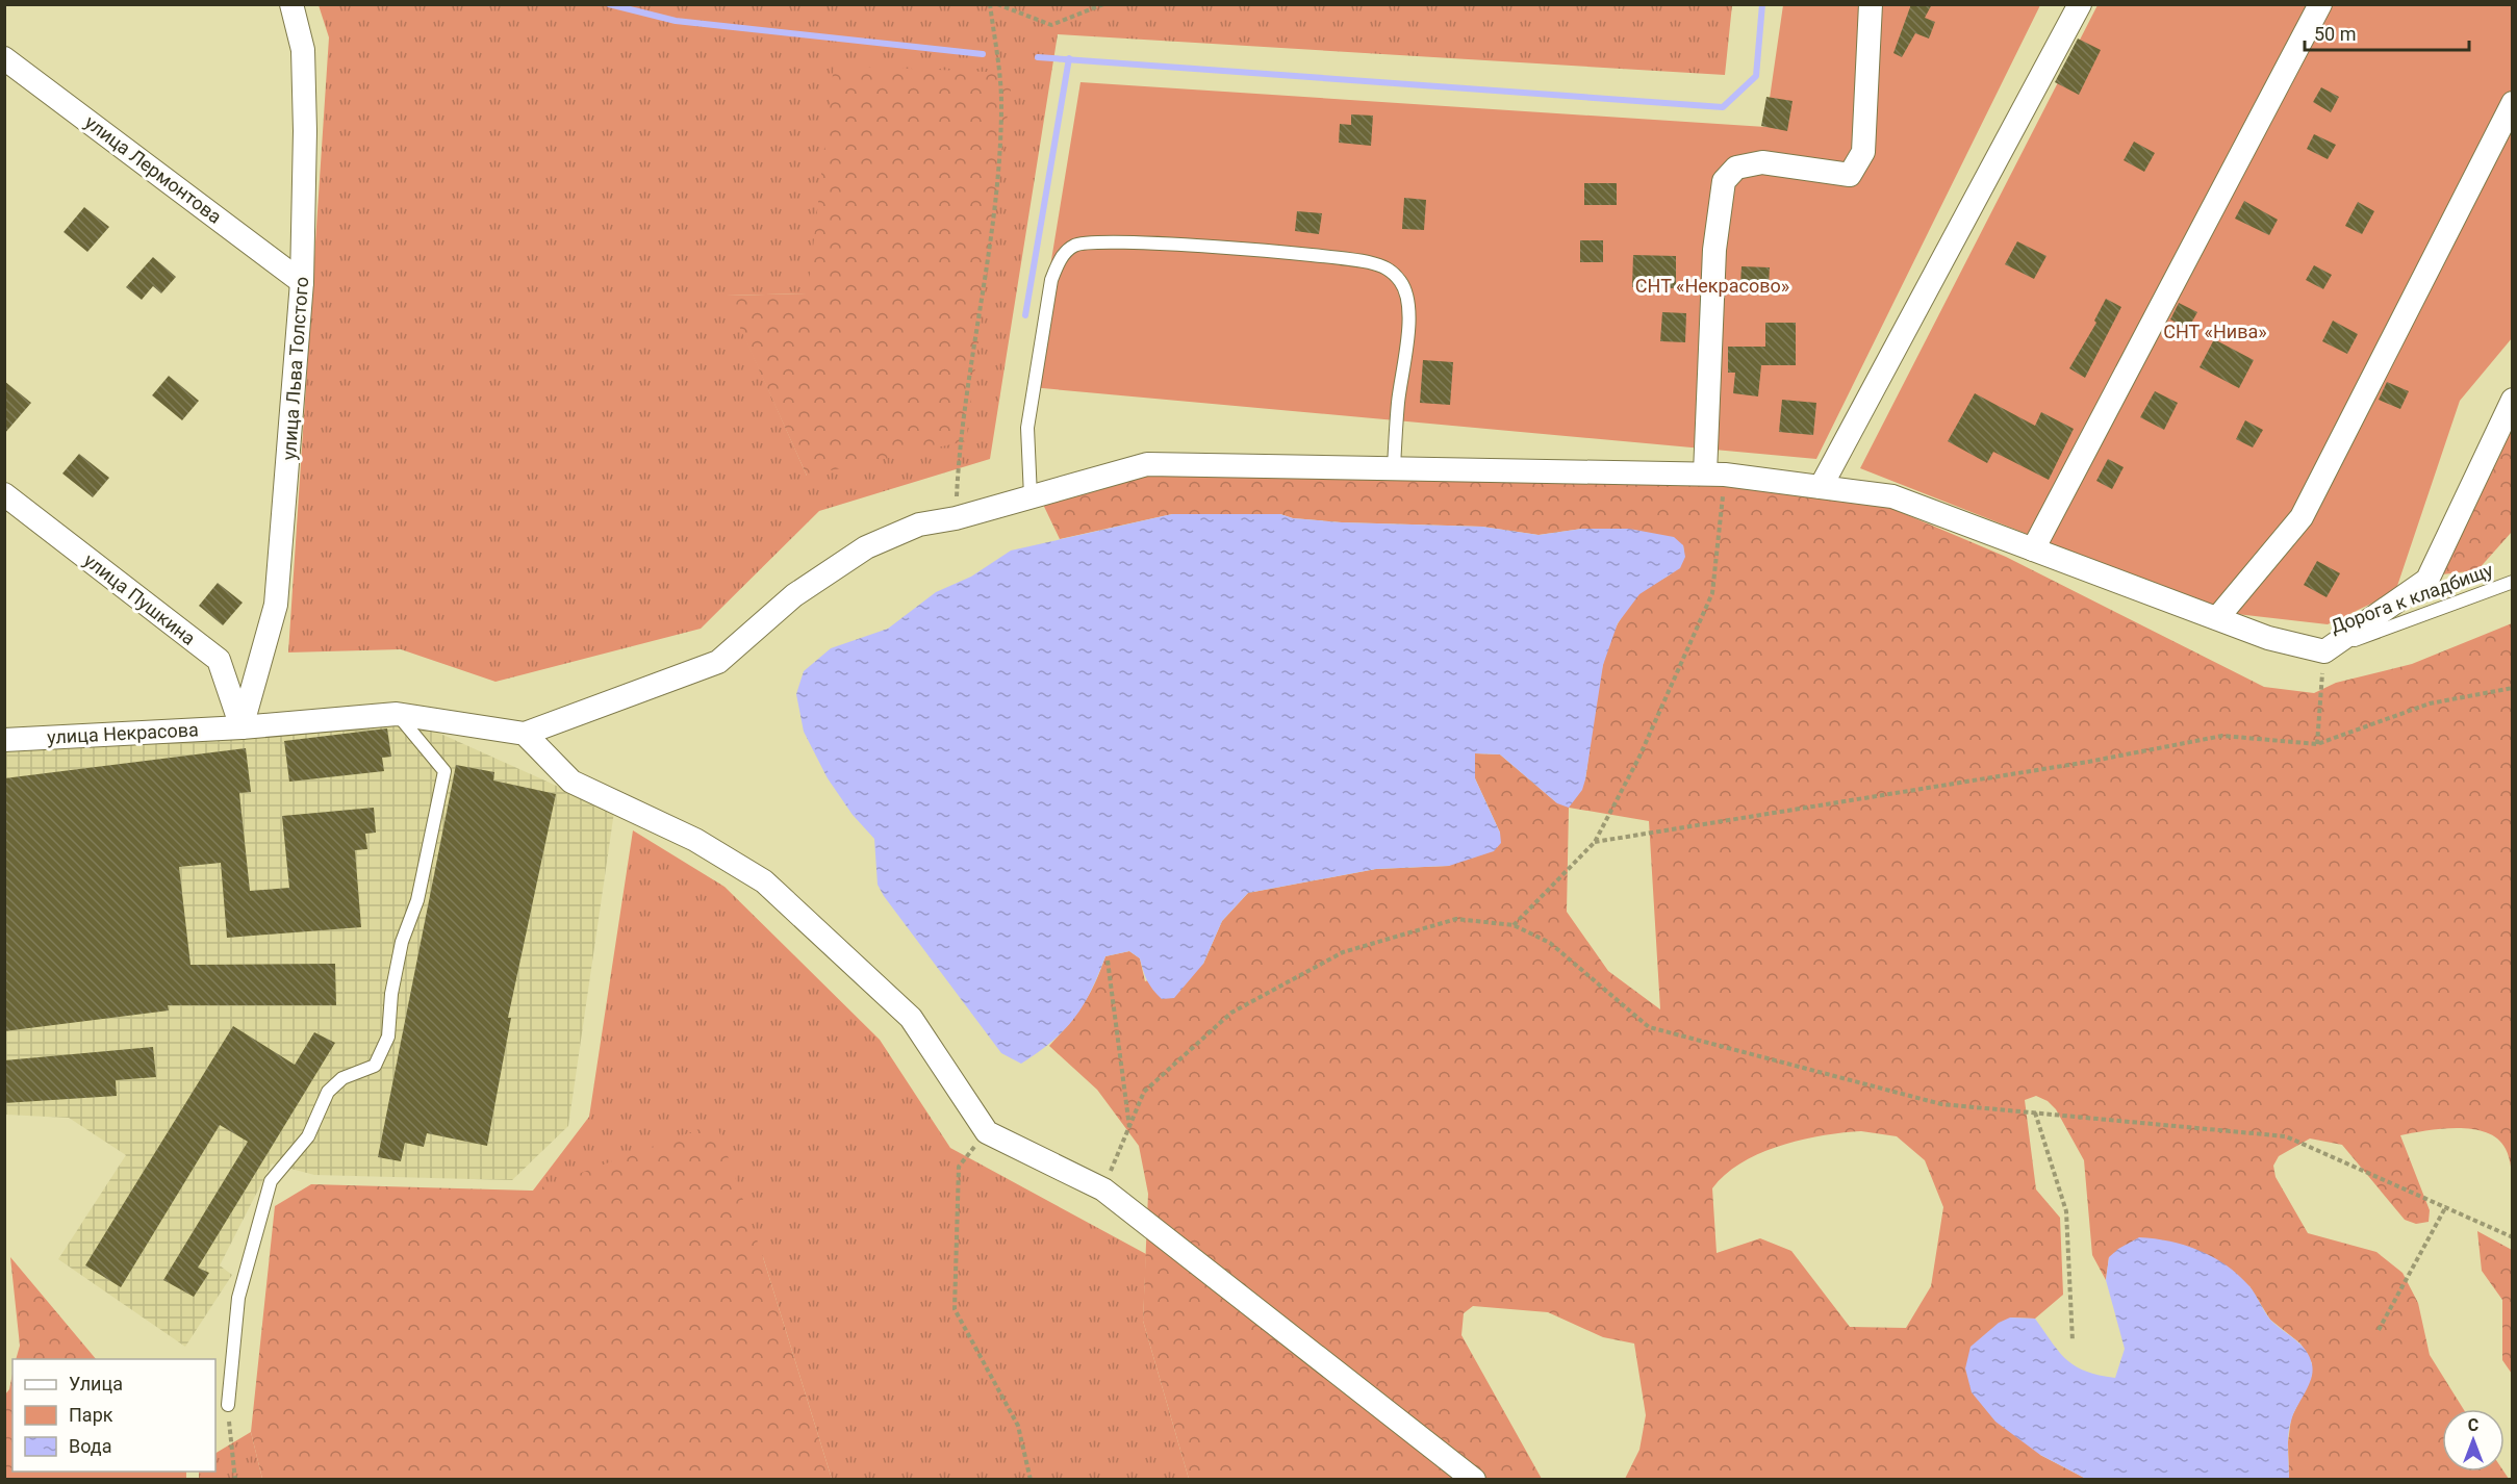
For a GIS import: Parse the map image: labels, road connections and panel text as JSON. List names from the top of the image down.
{
  "streets": {
    "street": [
      "улица Лермонтова",
      "улица Льва Толстого",
      "улица Пушкина",
      "улица Некрасова"
    ],
    "lane": ["Дорога к кладбищу"]
  },
  "crossings": [
    ["улица Лермонтова", "улица Льва Толстого"],
    ["улица Льва Толстого", "улица Пушкина"],
    ["улица Льва Толстого", "улица Некрасова"],
    ["улица Пушкина", "улица Некрасова"]
  ],
  "parks": ["СНТ «Некрасово»", "СНТ «Нива»"],
  "legend": ["Улица", "Парк", "Вода"],
  "scale_bar": "50 m",
  "north": "top"
}
